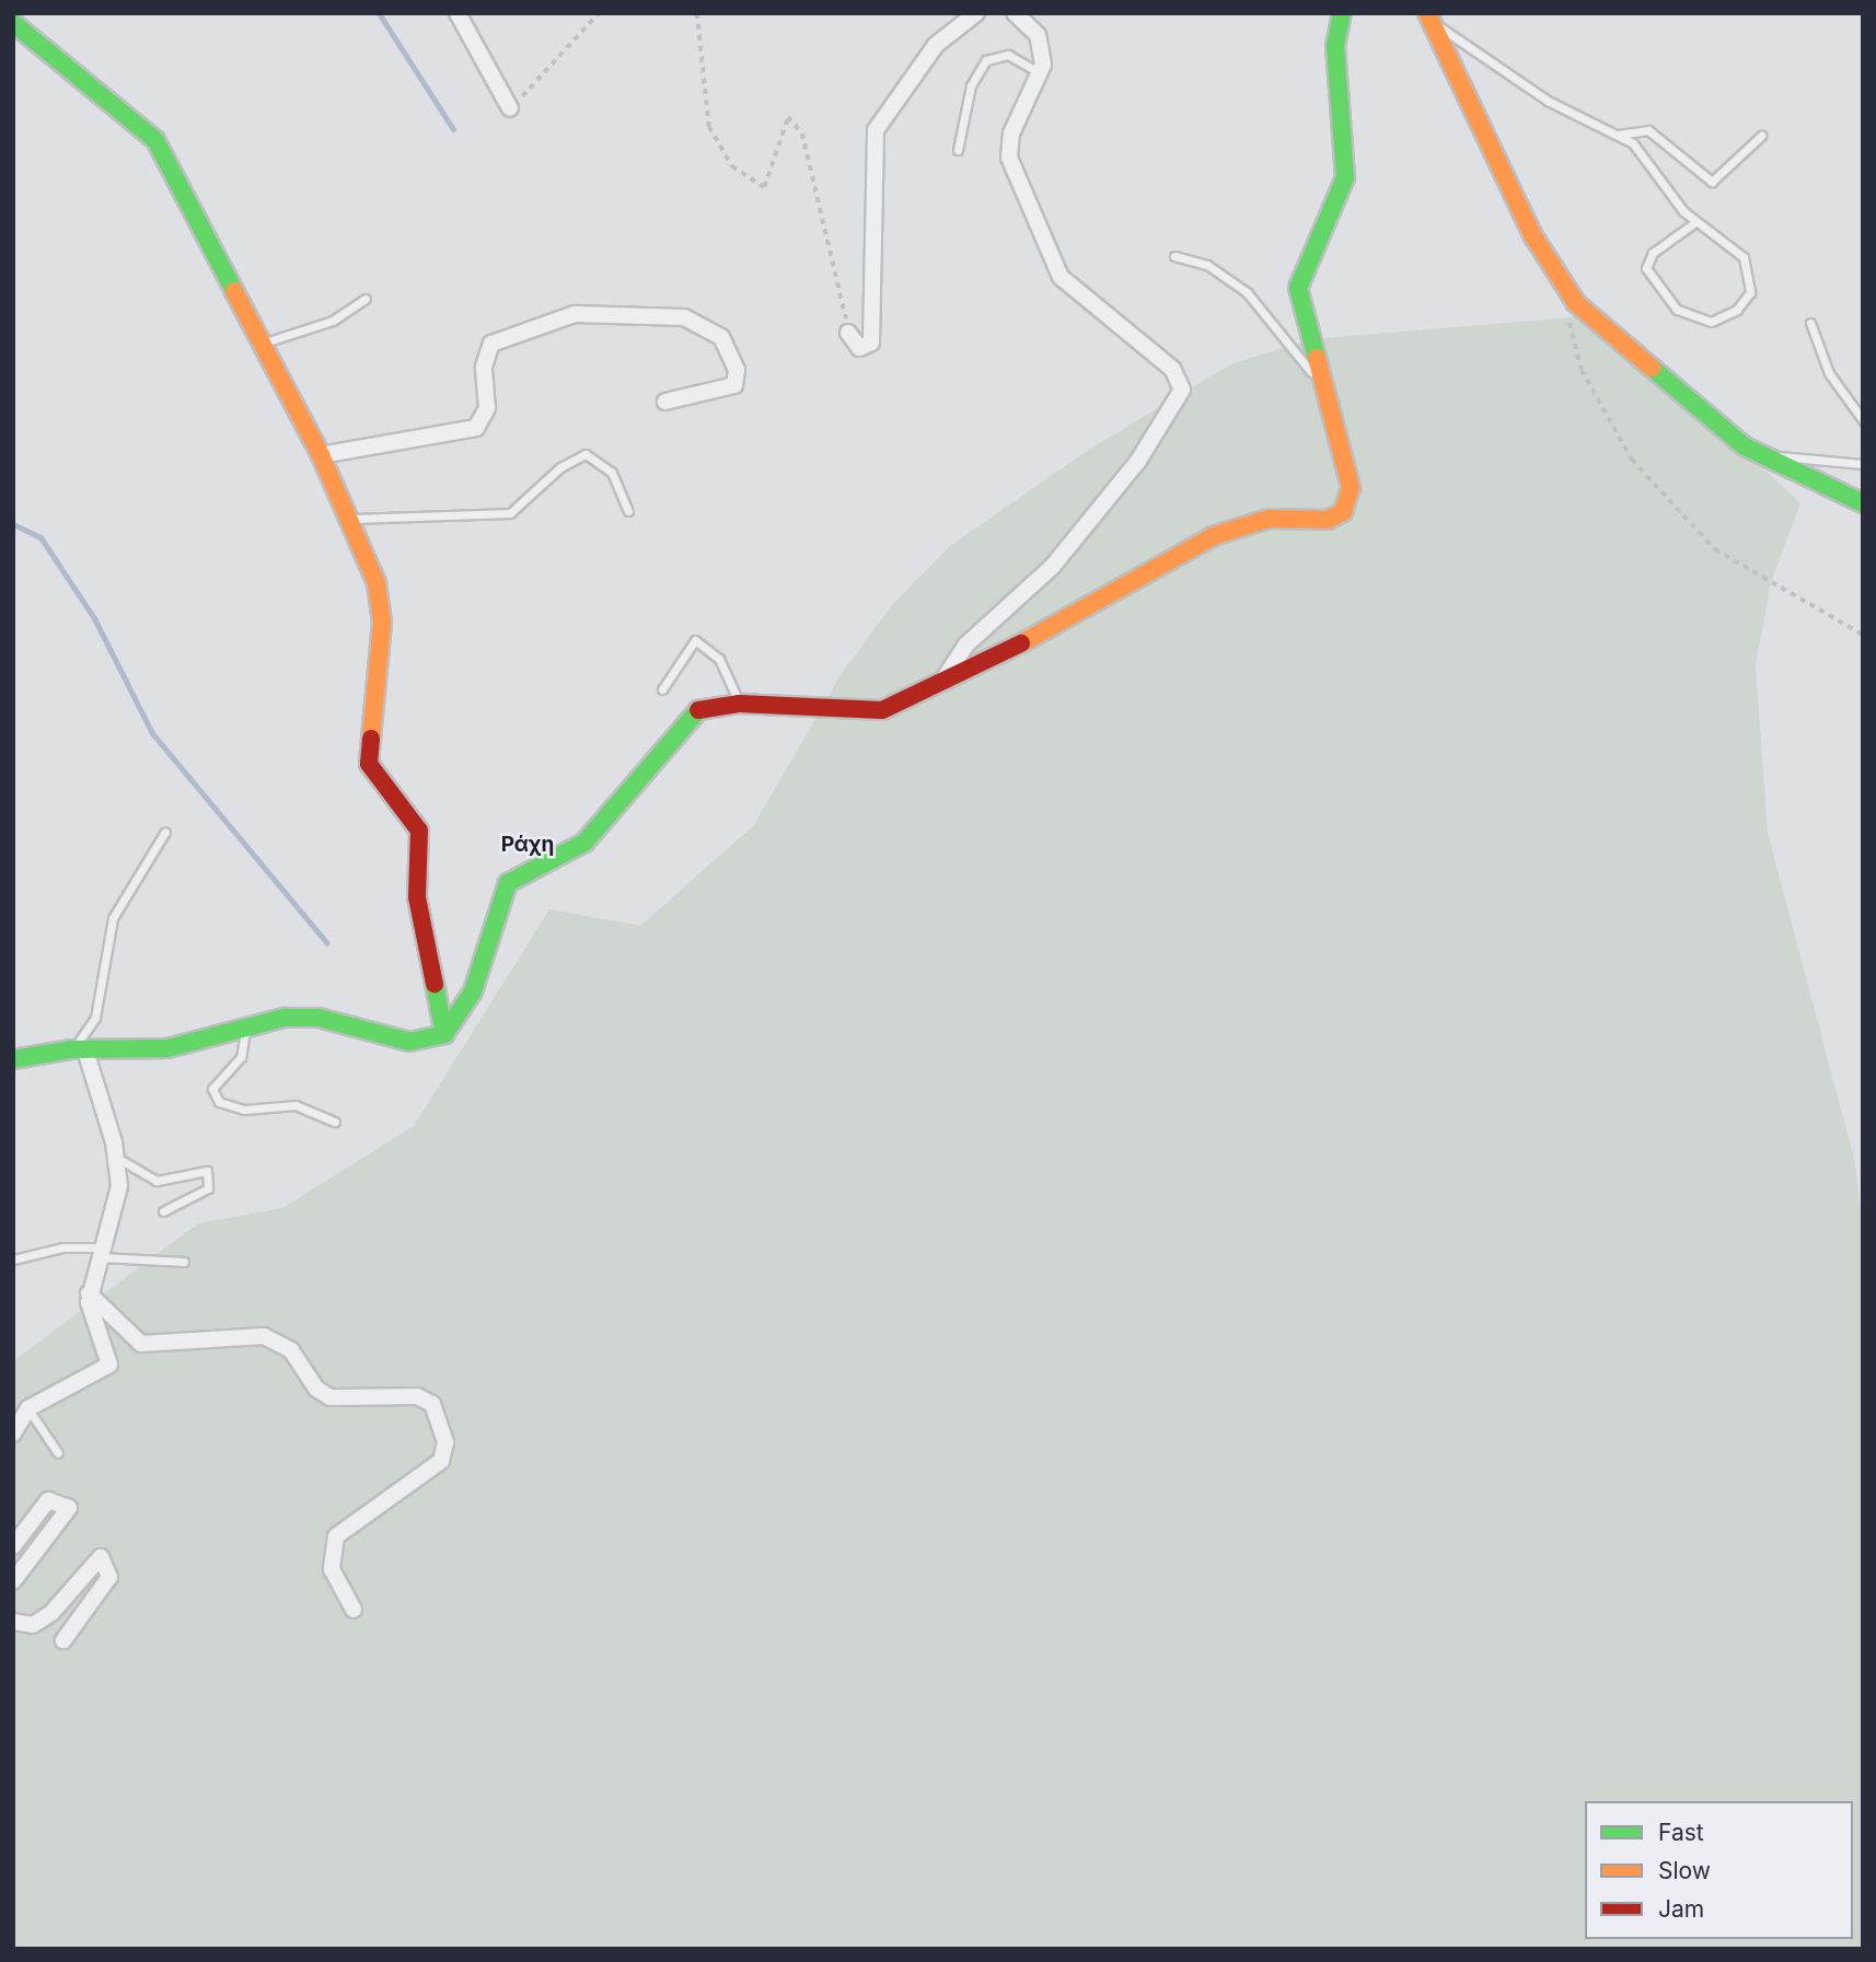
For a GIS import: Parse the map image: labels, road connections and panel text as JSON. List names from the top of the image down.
{
  "districts": ["Ράχη"],
  "legend": ["Fast", "Slow", "Jam"]
}
